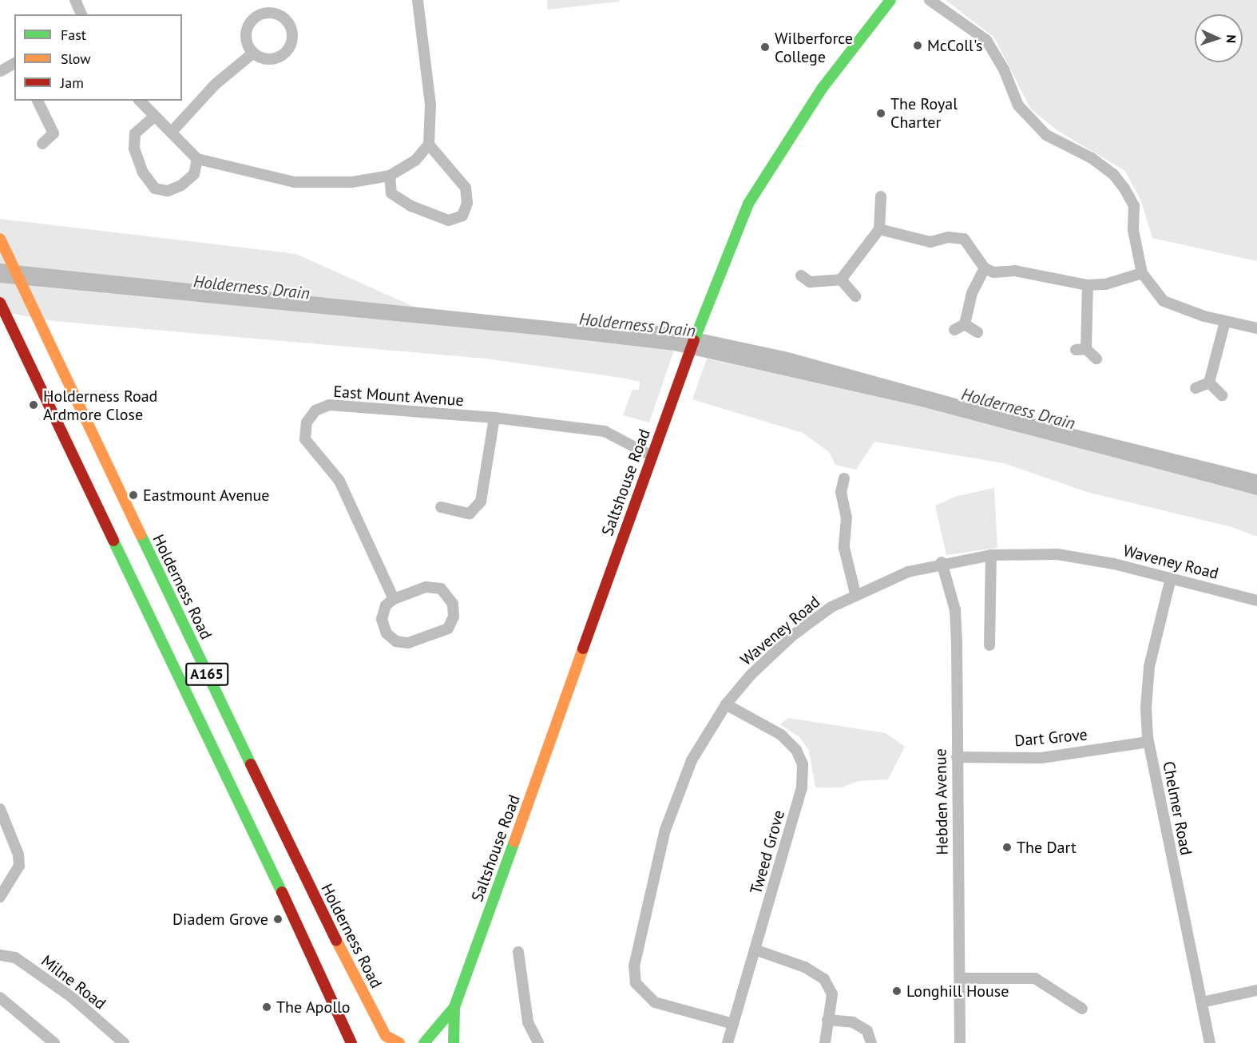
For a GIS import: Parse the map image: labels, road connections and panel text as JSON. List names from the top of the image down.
{
  "streets": {
    "main road": ["Saltshouse Road", "Holderness Road", "A165"],
    "street": [
      "East Mount Avenue",
      "Waveney Road",
      "Dart Grove",
      "Hebden Avenue",
      "Chelmer Road",
      "Tweed Grove",
      "Milne Road"
    ]
  },
  "crossings": [
    ["East Mount Avenue", "Saltshouse Road"],
    ["Waveney Road", "Hebden Avenue"],
    ["Waveney Road", "Chelmer Road"],
    ["Waveney Road", "Tweed Grove"],
    ["Dart Grove", "Hebden Avenue"],
    ["Dart Grove", "Chelmer Road"]
  ],
  "water": ["Holderness Drain"],
  "places": [
    "McColl's",
    "Wilberforce College",
    "The Royal Charter",
    "Holderness Road Ardmore Close",
    "Eastmount Avenue",
    "The Dart",
    "Diadem Grove",
    "Longhill House",
    "The Apollo"
  ],
  "legend": ["Fast", "Slow", "Jam"],
  "north": "right"
}
